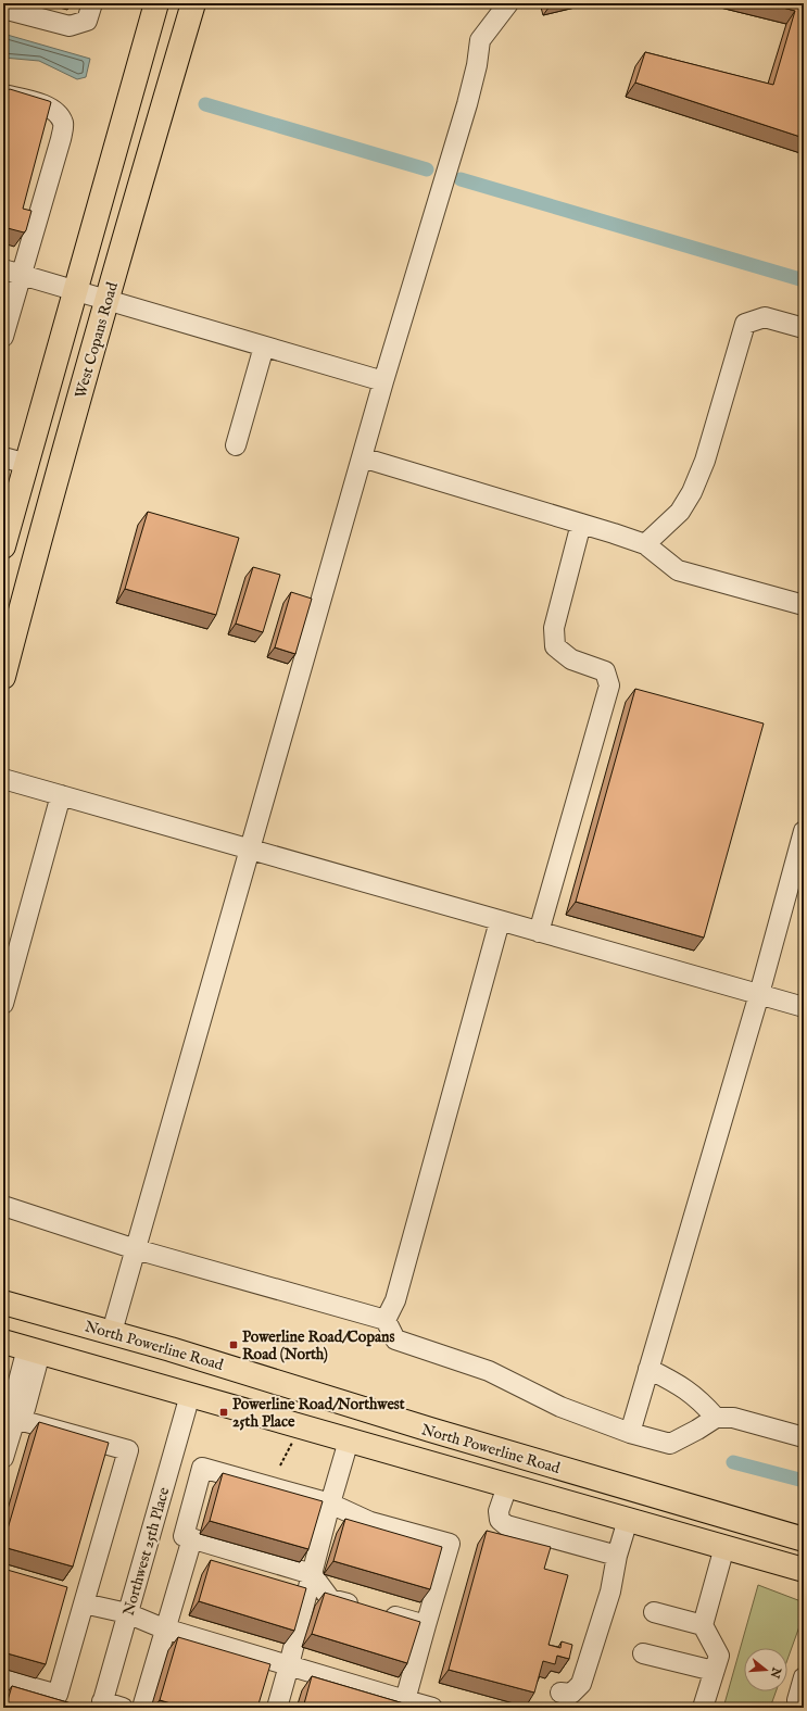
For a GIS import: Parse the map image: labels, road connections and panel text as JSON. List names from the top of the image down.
{
  "streets": {
    "main road": ["West Copans Road", "North Powerline Road"],
    "street": ["Northwest 25th Place"]
  },
  "crossings": [
    ["North Powerline Road", "Northwest 25th Place"]
  ],
  "places": {
    "transit": ["Powerline Road/Copans Road (North)", "Powerline Road/Northwest 25th Place"]
  },
  "north": "right"
}
